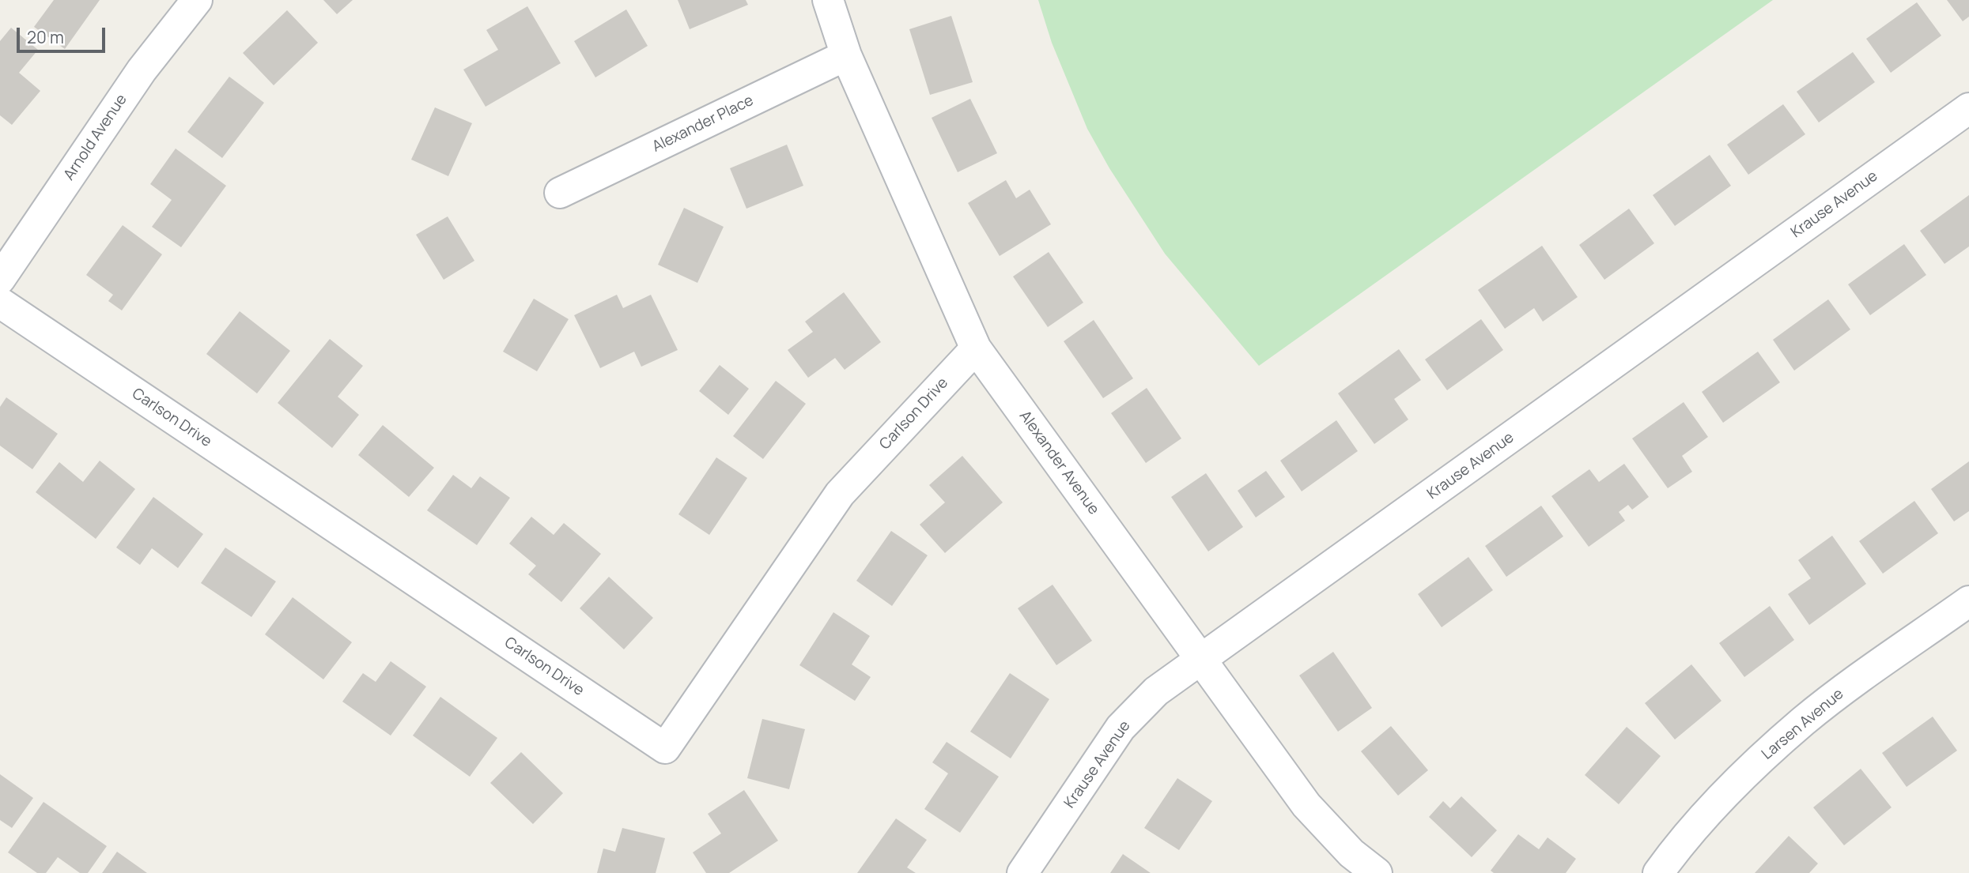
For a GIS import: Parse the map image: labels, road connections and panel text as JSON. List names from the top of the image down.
{
  "streets": {
    "street": [
      "Alexander Place",
      "Arnold Avenue",
      "Krause Avenue",
      "Carlson Drive",
      "Alexander Avenue",
      "Larsen Avenue"
    ]
  },
  "crossings": [
    ["Alexander Place", "Alexander Avenue"],
    ["Krause Avenue", "Alexander Avenue"],
    ["Carlson Drive", "Alexander Avenue"]
  ],
  "scale_bar": "20 m"
}
